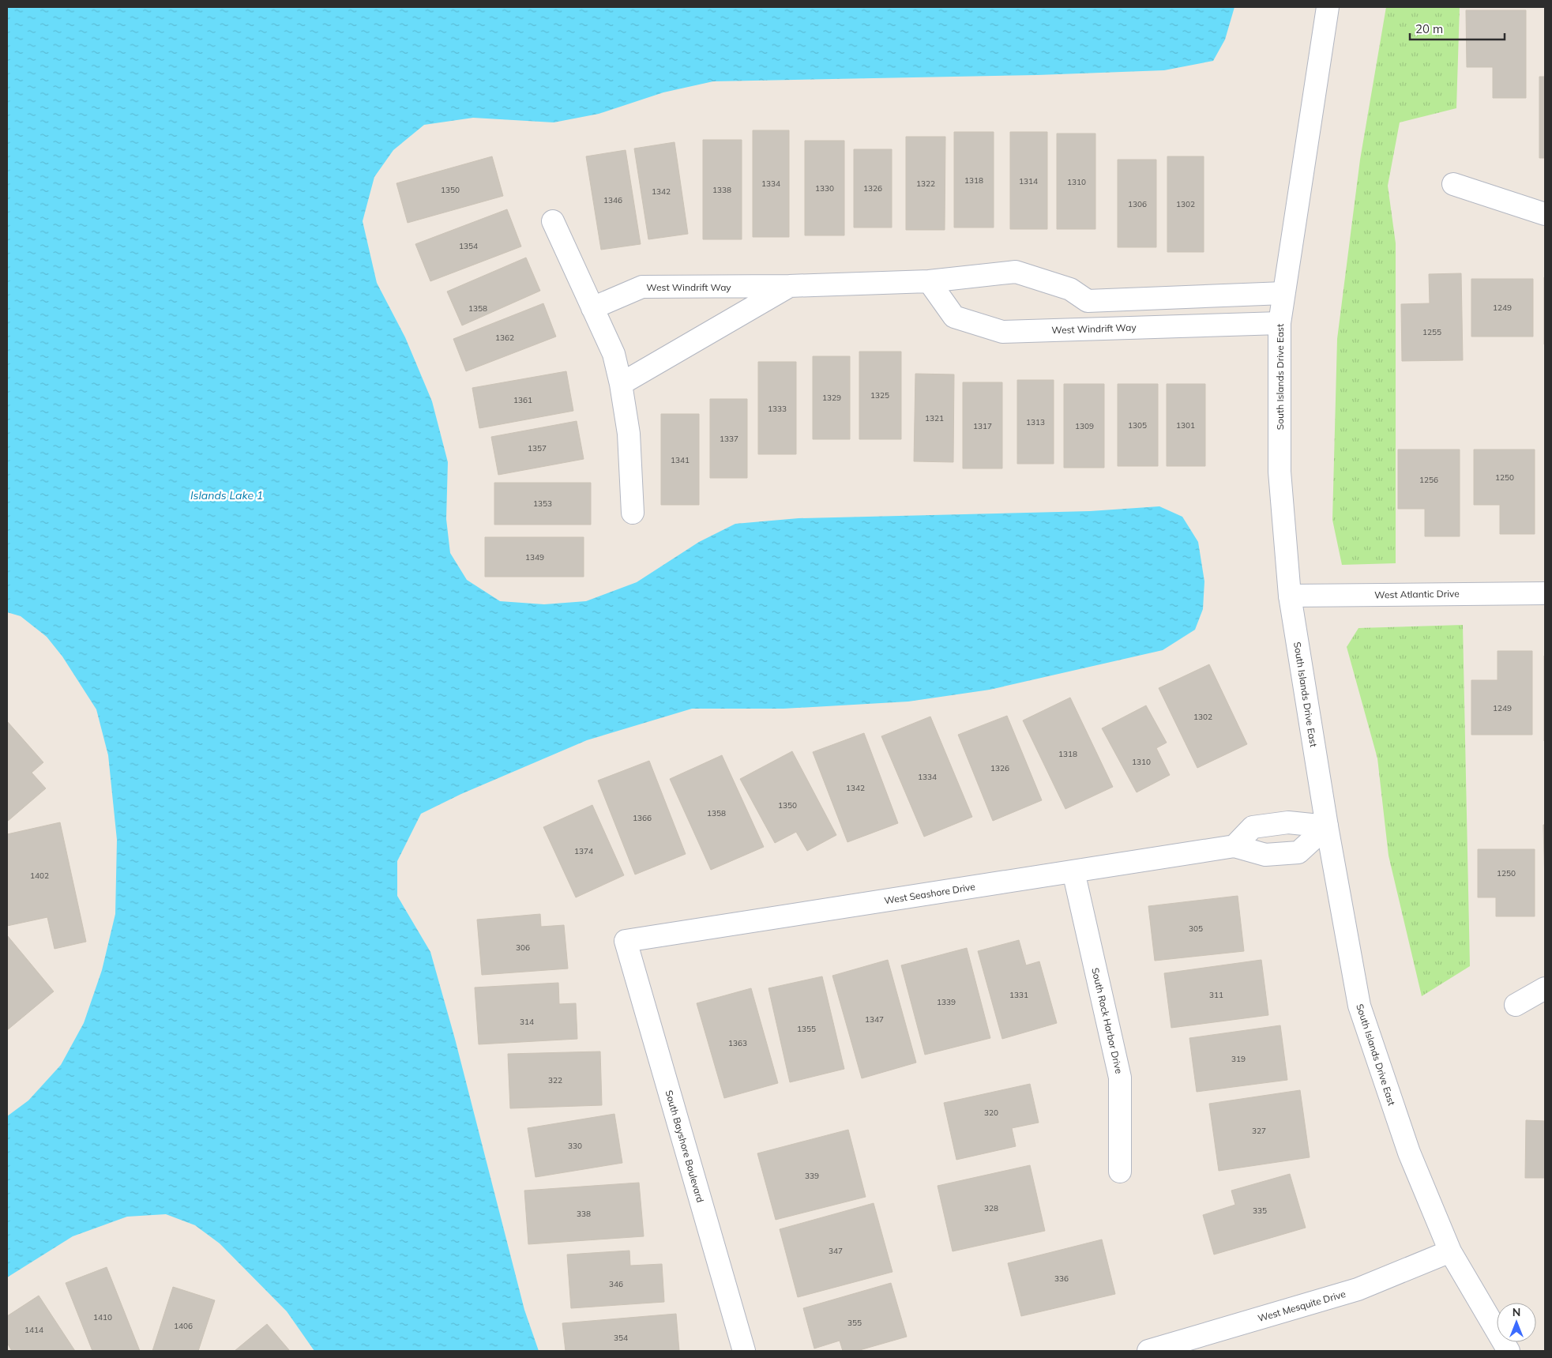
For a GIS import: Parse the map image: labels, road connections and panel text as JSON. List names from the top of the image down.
{
  "streets": {
    "street": [
      "West Windrift Way",
      "South Islands Drive East",
      "West Atlantic Drive",
      "West Seashore Drive",
      "South Rock Harbor Drive",
      "South Bayshore Boulevard",
      "West Mesquite Drive"
    ]
  },
  "crossings": [
    ["West Windrift Way", "South Islands Drive East"],
    ["South Islands Drive East", "West Atlantic Drive"],
    ["South Islands Drive East", "West Seashore Drive"],
    ["South Islands Drive East", "West Mesquite Drive"],
    ["West Seashore Drive", "South Rock Harbor Drive"],
    ["West Seashore Drive", "South Bayshore Boulevard"]
  ],
  "water": ["Islands Lake 1"],
  "house_numbers": [
    "1318",
    "1314",
    "1310",
    "1334",
    "1322",
    "1330",
    "1326",
    "1350",
    "1338",
    "1342",
    "1346",
    "1306",
    "1302",
    "1354",
    "1249",
    "1358",
    "1255",
    "1362",
    "1325",
    "1329",
    "1361",
    "1333",
    "1321",
    "1313",
    "1305",
    "1301",
    "1317",
    "1309",
    "1337",
    "1357",
    "1341",
    "1250",
    "1256",
    "1353",
    "1349",
    "1249",
    "1302",
    "1318",
    "1310",
    "1326",
    "1334",
    "1342",
    "1350",
    "1358",
    "1366",
    "1374",
    "1250",
    "1402",
    "305",
    "306",
    "1331",
    "311",
    "1339",
    "1347",
    "314",
    "1355",
    "1363",
    "319",
    "322",
    "320",
    "327",
    "330",
    "339",
    "328",
    "335",
    "338",
    "347",
    "336",
    "346",
    "1410",
    "355",
    "1406",
    "1414",
    "354"
  ],
  "scale_bar": "20 m",
  "north": "top"
}
